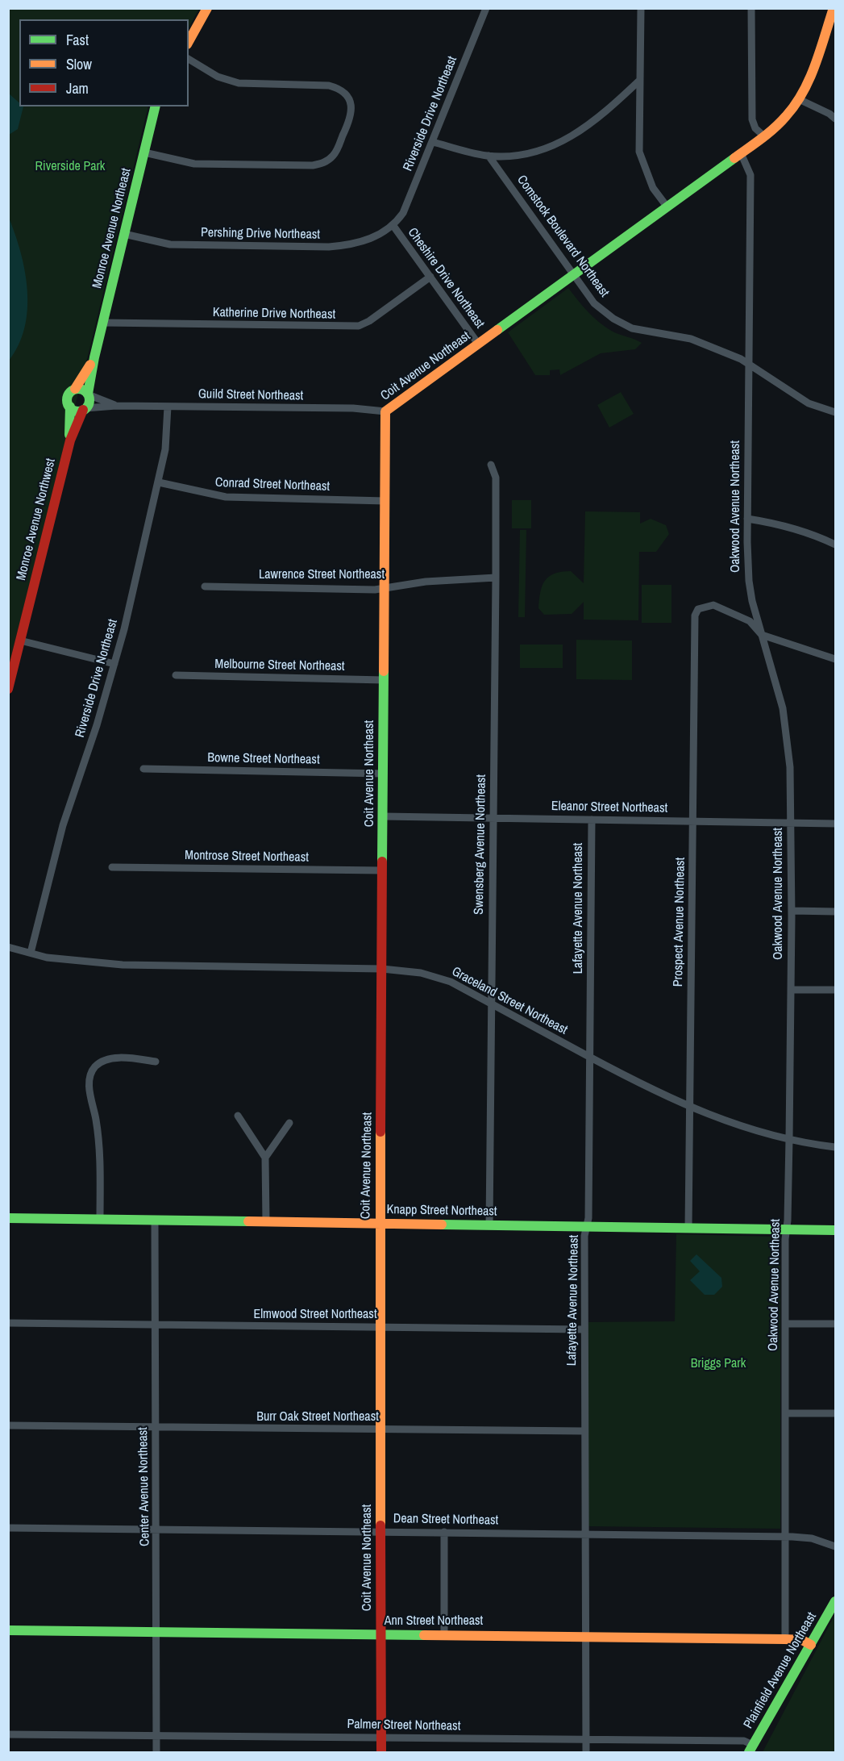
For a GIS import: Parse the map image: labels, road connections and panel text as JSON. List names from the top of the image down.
{
  "streets": {
    "street": [
      "Riverside Drive Northeast",
      "Monroe Avenue Northeast",
      "Pershing Drive Northeast",
      "Comstock Boulevard Northeast",
      "Cheshire Drive Northeast",
      "Katherine Drive Northeast",
      "Coit Avenue Northeast",
      "Guild Street Northeast",
      "Conrad Street Northeast",
      "Oakwood Avenue Northeast",
      "Monroe Avenue Northwest",
      "Lawrence Street Northeast",
      "Melbourne Street Northeast",
      "Bowne Street Northeast",
      "Eleanor Street Northeast",
      "Swensberg Avenue Northeast",
      "Montrose Street Northeast",
      "Lafayette Avenue Northeast",
      "Prospect Avenue Northeast",
      "Graceland Street Northeast",
      "Knapp Street Northeast",
      "Elmwood Street Northeast",
      "Burr Oak Street Northeast",
      "Center Avenue Northeast",
      "Dean Street Northeast",
      "Ann Street Northeast",
      "Plainfield Avenue Northeast",
      "Palmer Street Northeast"
    ]
  },
  "crossings": [
    ["Riverside Drive Northeast", "Pershing Drive Northeast"],
    ["Riverside Drive Northeast", "Cheshire Drive Northeast"],
    ["Riverside Drive Northeast", "Guild Street Northeast"],
    ["Riverside Drive Northeast", "Conrad Street Northeast"],
    ["Riverside Drive Northeast", "Graceland Street Northeast"],
    ["Monroe Avenue Northeast", "Pershing Drive Northeast"],
    ["Monroe Avenue Northeast", "Katherine Drive Northeast"],
    ["Monroe Avenue Northeast", "Guild Street Northeast"],
    ["Monroe Avenue Northeast", "Monroe Avenue Northwest"],
    ["Pershing Drive Northeast", "Cheshire Drive Northeast"],
    ["Comstock Boulevard Northeast", "Coit Avenue Northeast"],
    ["Comstock Boulevard Northeast", "Oakwood Avenue Northeast"],
    ["Cheshire Drive Northeast", "Katherine Drive Northeast"],
    ["Cheshire Drive Northeast", "Coit Avenue Northeast"],
    ["Coit Avenue Northeast", "Guild Street Northeast"],
    ["Coit Avenue Northeast", "Conrad Street Northeast"],
    ["Coit Avenue Northeast", "Oakwood Avenue Northeast"],
    ["Coit Avenue Northeast", "Lawrence Street Northeast"],
    ["Coit Avenue Northeast", "Melbourne Street Northeast"],
    ["Coit Avenue Northeast", "Bowne Street Northeast"],
    ["Coit Avenue Northeast", "Eleanor Street Northeast"],
    ["Coit Avenue Northeast", "Montrose Street Northeast"],
    ["Coit Avenue Northeast", "Graceland Street Northeast"],
    ["Coit Avenue Northeast", "Knapp Street Northeast"],
    ["Coit Avenue Northeast", "Elmwood Street Northeast"],
    ["Coit Avenue Northeast", "Burr Oak Street Northeast"],
    ["Coit Avenue Northeast", "Dean Street Northeast"],
    ["Coit Avenue Northeast", "Ann Street Northeast"],
    ["Coit Avenue Northeast", "Palmer Street Northeast"],
    ["Guild Street Northeast", "Monroe Avenue Northwest"],
    ["Oakwood Avenue Northeast", "Eleanor Street Northeast"],
    ["Oakwood Avenue Northeast", "Prospect Avenue Northeast"],
    ["Oakwood Avenue Northeast", "Graceland Street Northeast"],
    ["Oakwood Avenue Northeast", "Knapp Street Northeast"],
    ["Oakwood Avenue Northeast", "Dean Street Northeast"],
    ["Oakwood Avenue Northeast", "Ann Street Northeast"],
    ["Lawrence Street Northeast", "Swensberg Avenue Northeast"],
    ["Eleanor Street Northeast", "Swensberg Avenue Northeast"],
    ["Eleanor Street Northeast", "Lafayette Avenue Northeast"],
    ["Eleanor Street Northeast", "Prospect Avenue Northeast"],
    ["Swensberg Avenue Northeast", "Graceland Street Northeast"],
    ["Swensberg Avenue Northeast", "Knapp Street Northeast"],
    ["Lafayette Avenue Northeast", "Graceland Street Northeast"],
    ["Lafayette Avenue Northeast", "Knapp Street Northeast"],
    ["Lafayette Avenue Northeast", "Elmwood Street Northeast"],
    ["Lafayette Avenue Northeast", "Burr Oak Street Northeast"],
    ["Lafayette Avenue Northeast", "Dean Street Northeast"],
    ["Lafayette Avenue Northeast", "Ann Street Northeast"],
    ["Lafayette Avenue Northeast", "Palmer Street Northeast"],
    ["Prospect Avenue Northeast", "Graceland Street Northeast"],
    ["Prospect Avenue Northeast", "Knapp Street Northeast"],
    ["Knapp Street Northeast", "Center Avenue Northeast"],
    ["Elmwood Street Northeast", "Center Avenue Northeast"],
    ["Burr Oak Street Northeast", "Center Avenue Northeast"],
    ["Center Avenue Northeast", "Dean Street Northeast"],
    ["Center Avenue Northeast", "Ann Street Northeast"],
    ["Center Avenue Northeast", "Palmer Street Northeast"],
    ["Ann Street Northeast", "Plainfield Avenue Northeast"],
    ["Plainfield Avenue Northeast", "Palmer Street Northeast"]
  ],
  "parks": ["Riverside Park", "Briggs Park"],
  "legend": ["Fast", "Slow", "Jam"]
}
